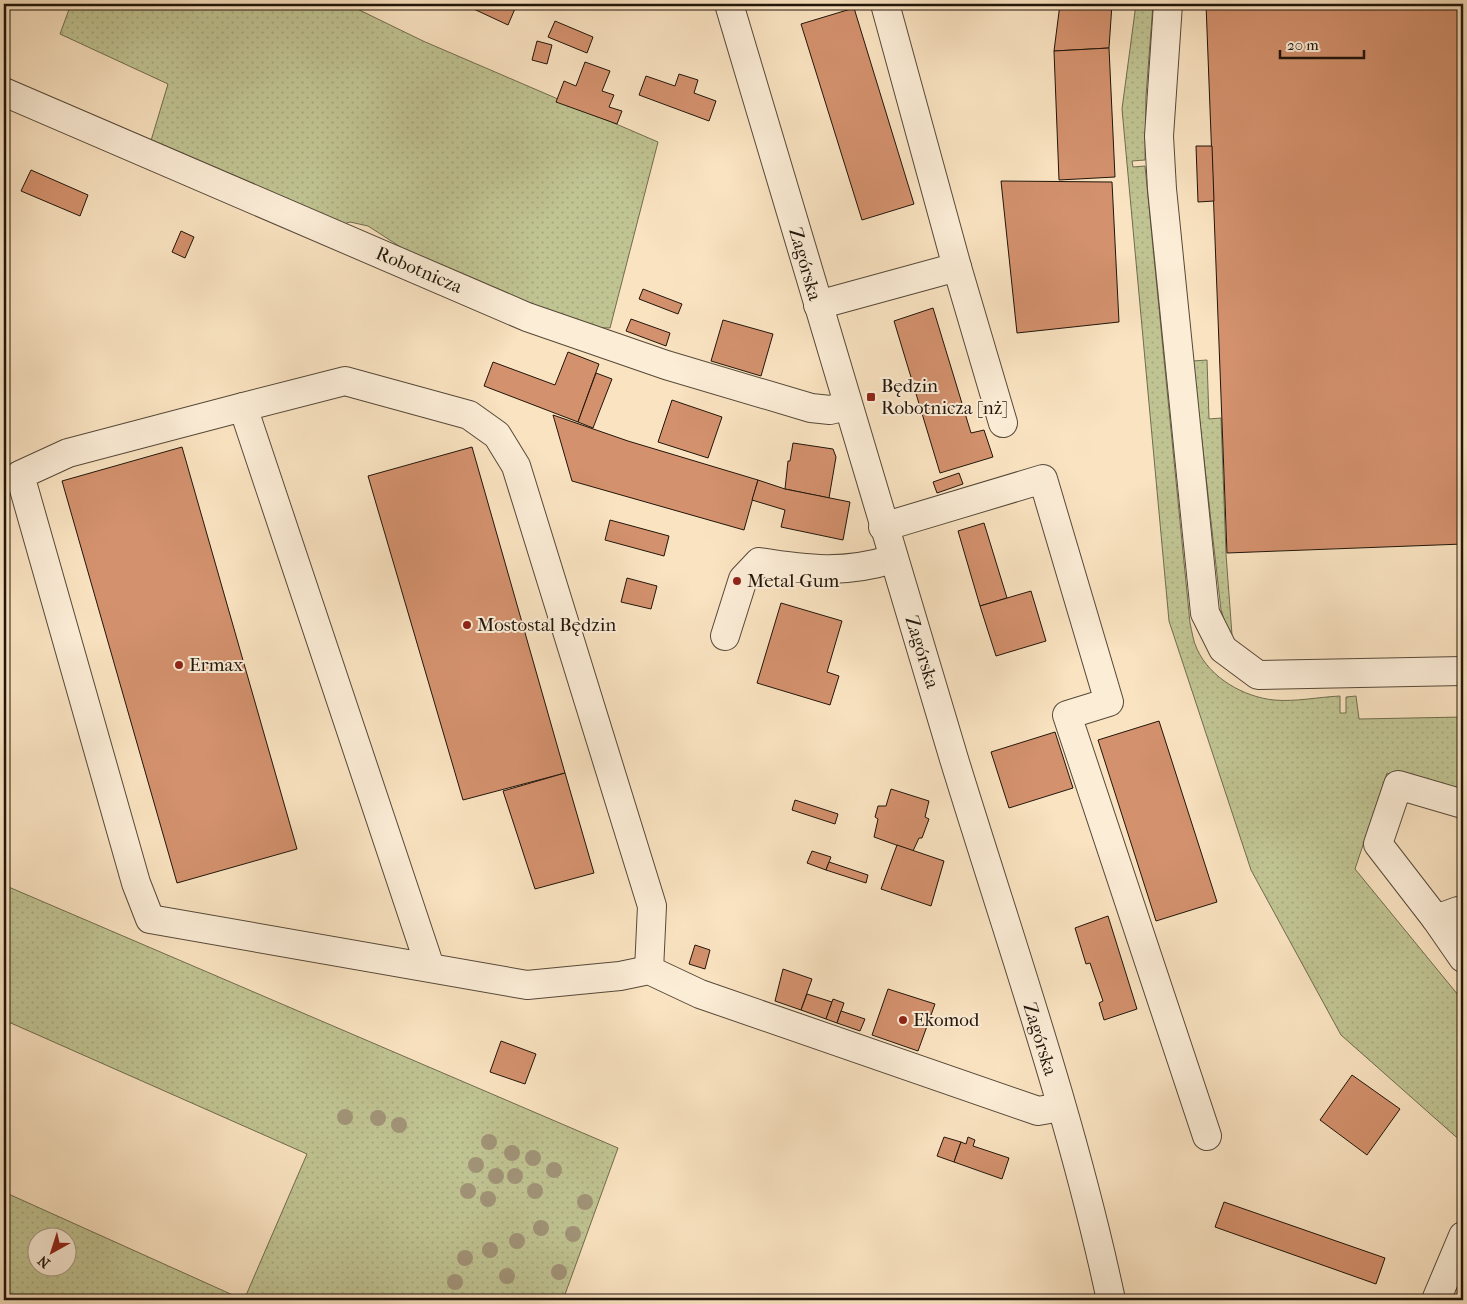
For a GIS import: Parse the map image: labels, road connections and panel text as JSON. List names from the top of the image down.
{
  "streets": {
    "street": ["Zagórska", "Robotnicza"]
  },
  "crossings": [
    ["Zagórska", "Robotnicza"]
  ],
  "places": {
    "transit": ["Będzin Robotnicza [nż]"],
    "other": [
      "Metal-Gum",
      "Mostostal Będzin",
      "Ermax",
      "Ekomod"
    ]
  },
  "scale_bar": "20 m",
  "north": "bottom left"
}
